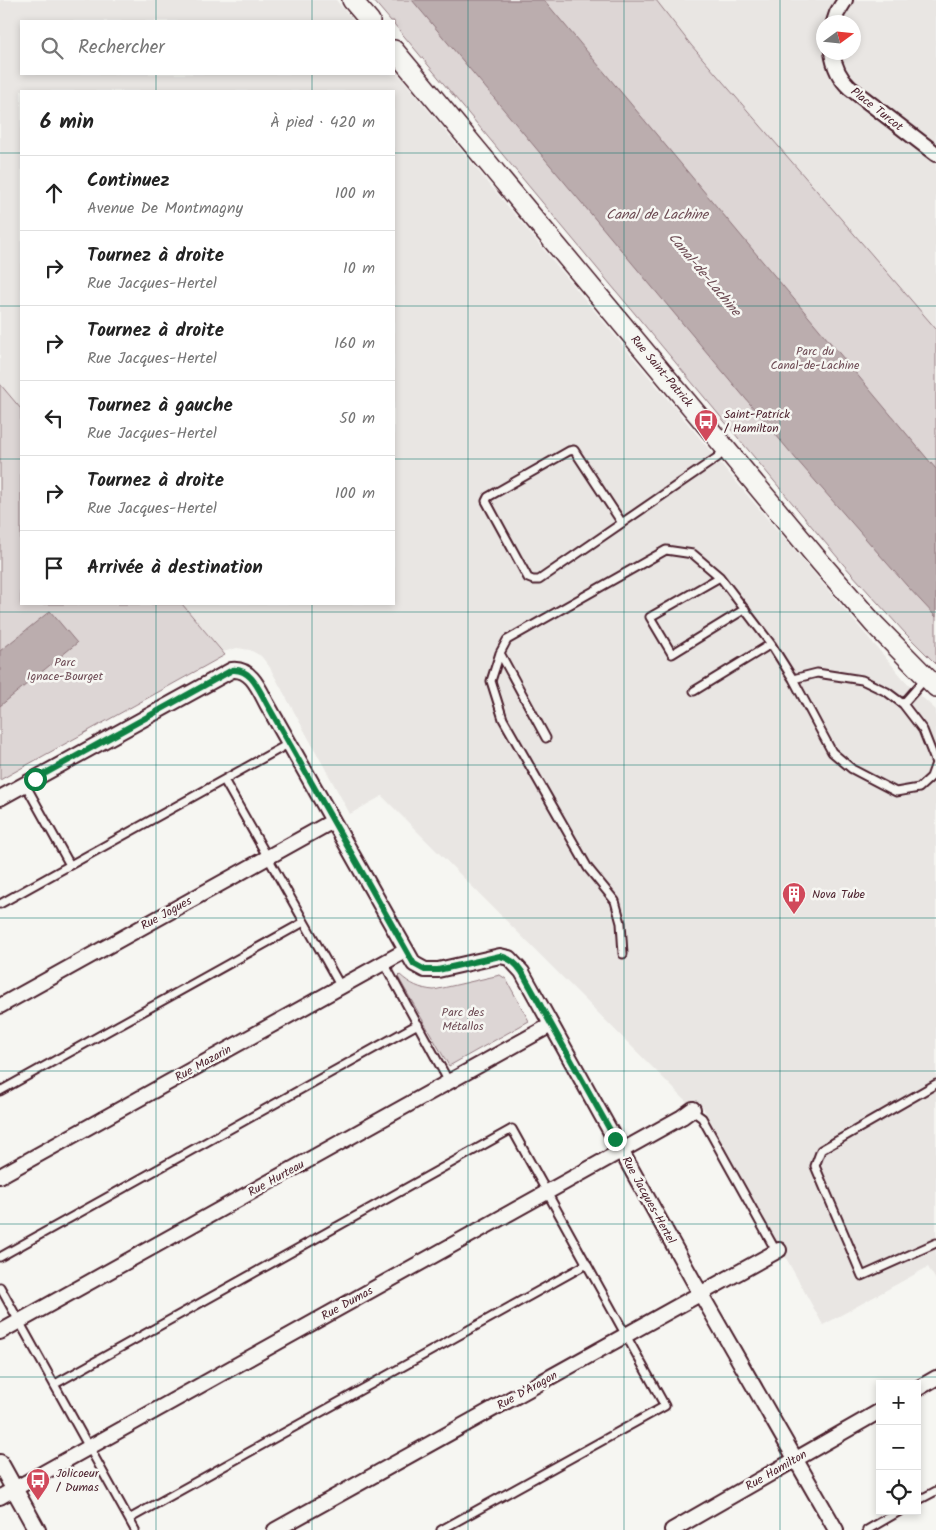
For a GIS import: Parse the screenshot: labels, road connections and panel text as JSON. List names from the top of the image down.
{
  "streets": {
    "main road": ["Rue Saint-Patrick"],
    "street": [
      "Place Turcot",
      "Rue Jogues",
      "Rue Mazarin",
      "Rue Hurteau",
      "Rue Jacques-Hertel",
      "Rue Dumas",
      "Rue D'Aragon",
      "Rue Hamilton"
    ]
  },
  "crossings": [
    ["Rue Jogues", "Rue Jacques-Hertel"],
    ["Rue Mazarin", "Rue Jacques-Hertel"],
    ["Rue Hurteau", "Rue Jacques-Hertel"],
    ["Rue Jacques-Hertel", "Rue Dumas"],
    ["Rue Jacques-Hertel", "Rue D'Aragon"],
    ["Rue Jacques-Hertel", "Rue Hamilton"]
  ],
  "water": ["Canal de Lachine", "Canal-de-Lachine"],
  "parks": ["Parc du Canal-de-Lachine", "Parc Ignace-Bourget", "Parc des Métallos"],
  "places": {
    "bus stop": ["Saint-Patrick / Hamilton", "Jolicoeur / Dumas"],
    "building": ["Nova Tube"]
  },
  "north": "right",
  "page": {
    "search": "Rechercher",
    "heading": ["6 min", "À pied · 420 m"],
    "list": [
      ["Continuez", "Avenue De Montmagny", "100 m"],
      ["Tournez à droite", "Rue Jacques-Hertel", "10 m"],
      ["Tournez à droite", "Rue Jacques-Hertel", "160 m"],
      ["Tournez à gauche", "Rue Jacques-Hertel", "50 m"],
      ["Tournez à droite", "Rue Jacques-Hertel", "100 m"],
      "Arrivée à destination"
    ],
    "map_buttons": ["+", "−"]
  }
}
